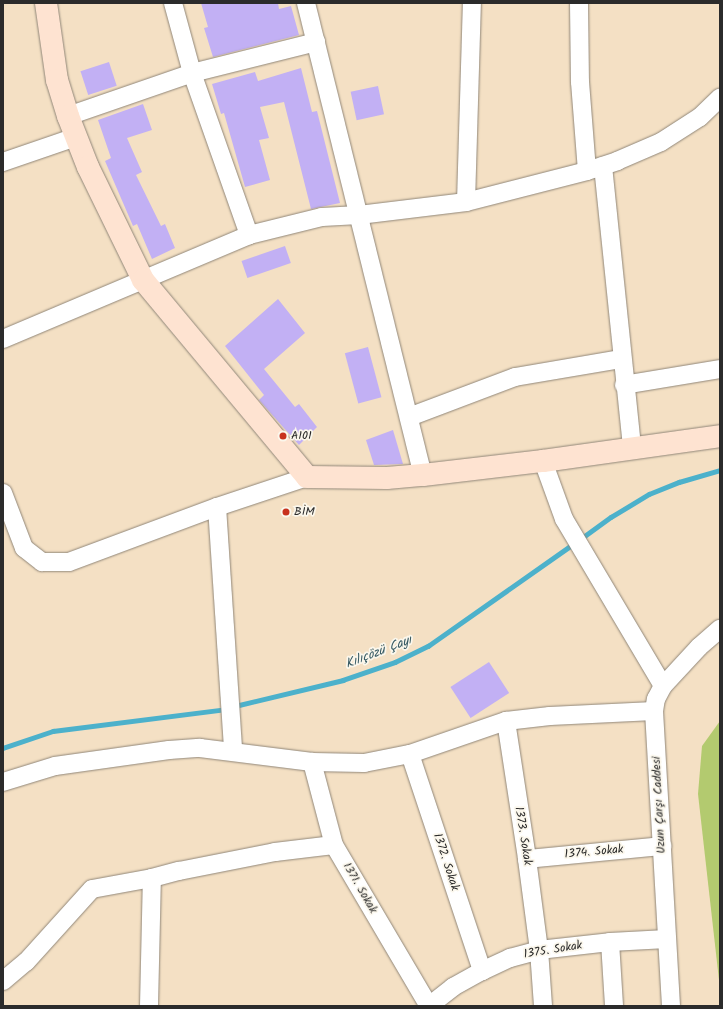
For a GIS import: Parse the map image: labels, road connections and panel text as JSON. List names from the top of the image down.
{
  "streets": {
    "street": [
      "Uzun Çarşı Caddesi",
      "1373. Sokak",
      "1374. Sokak",
      "1372. Sokak",
      "1371. Sokak",
      "1375. Sokak"
    ]
  },
  "crossings": [
    ["Uzun Çarşı Caddesi", "1374. Sokak"],
    ["Uzun Çarşı Caddesi", "1375. Sokak"],
    ["1373. Sokak", "1374. Sokak"],
    ["1373. Sokak", "1375. Sokak"],
    ["1372. Sokak", "1375. Sokak"],
    ["1371. Sokak", "1375. Sokak"]
  ],
  "water": ["Kılıçözü Çayı"],
  "places": ["A101", "BİM"]
}
